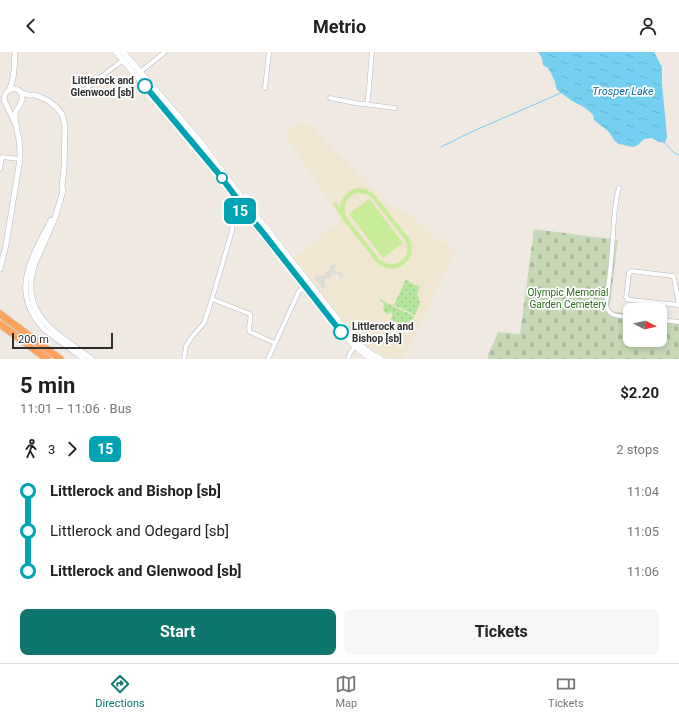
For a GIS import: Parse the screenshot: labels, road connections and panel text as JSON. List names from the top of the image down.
{
  "water": ["Trosper Lake"],
  "parks": ["Olympic Memorial Garden Cemetery"],
  "places": ["Littlerock and Glenwood [sb]", "Littlerock and Bishop [sb]"],
  "lines": ["bus line 15"],
  "scale_bar": "200 m",
  "north": "right",
  "page": {
    "header": "Metrio",
    "on_map": "15",
    "scale": "200 m",
    "heading": ["5 min", "11:01 – 11:06 · Bus", "$2.20"],
    "legs": ["3", "15", "2 stops"],
    "list": [
      {
        "name": "Littlerock and Bishop [sb]",
        "value": "11:04"
      },
      {
        "name": "Littlerock and Odegard [sb]",
        "value": "11:05"
      },
      {
        "name": "Littlerock and Glenwood [sb]",
        "value": "11:06"
      }
    ],
    "buttons": ["Start", "Tickets"],
    "tabs": ["Directions", "Map", "Tickets"]
  }
}
